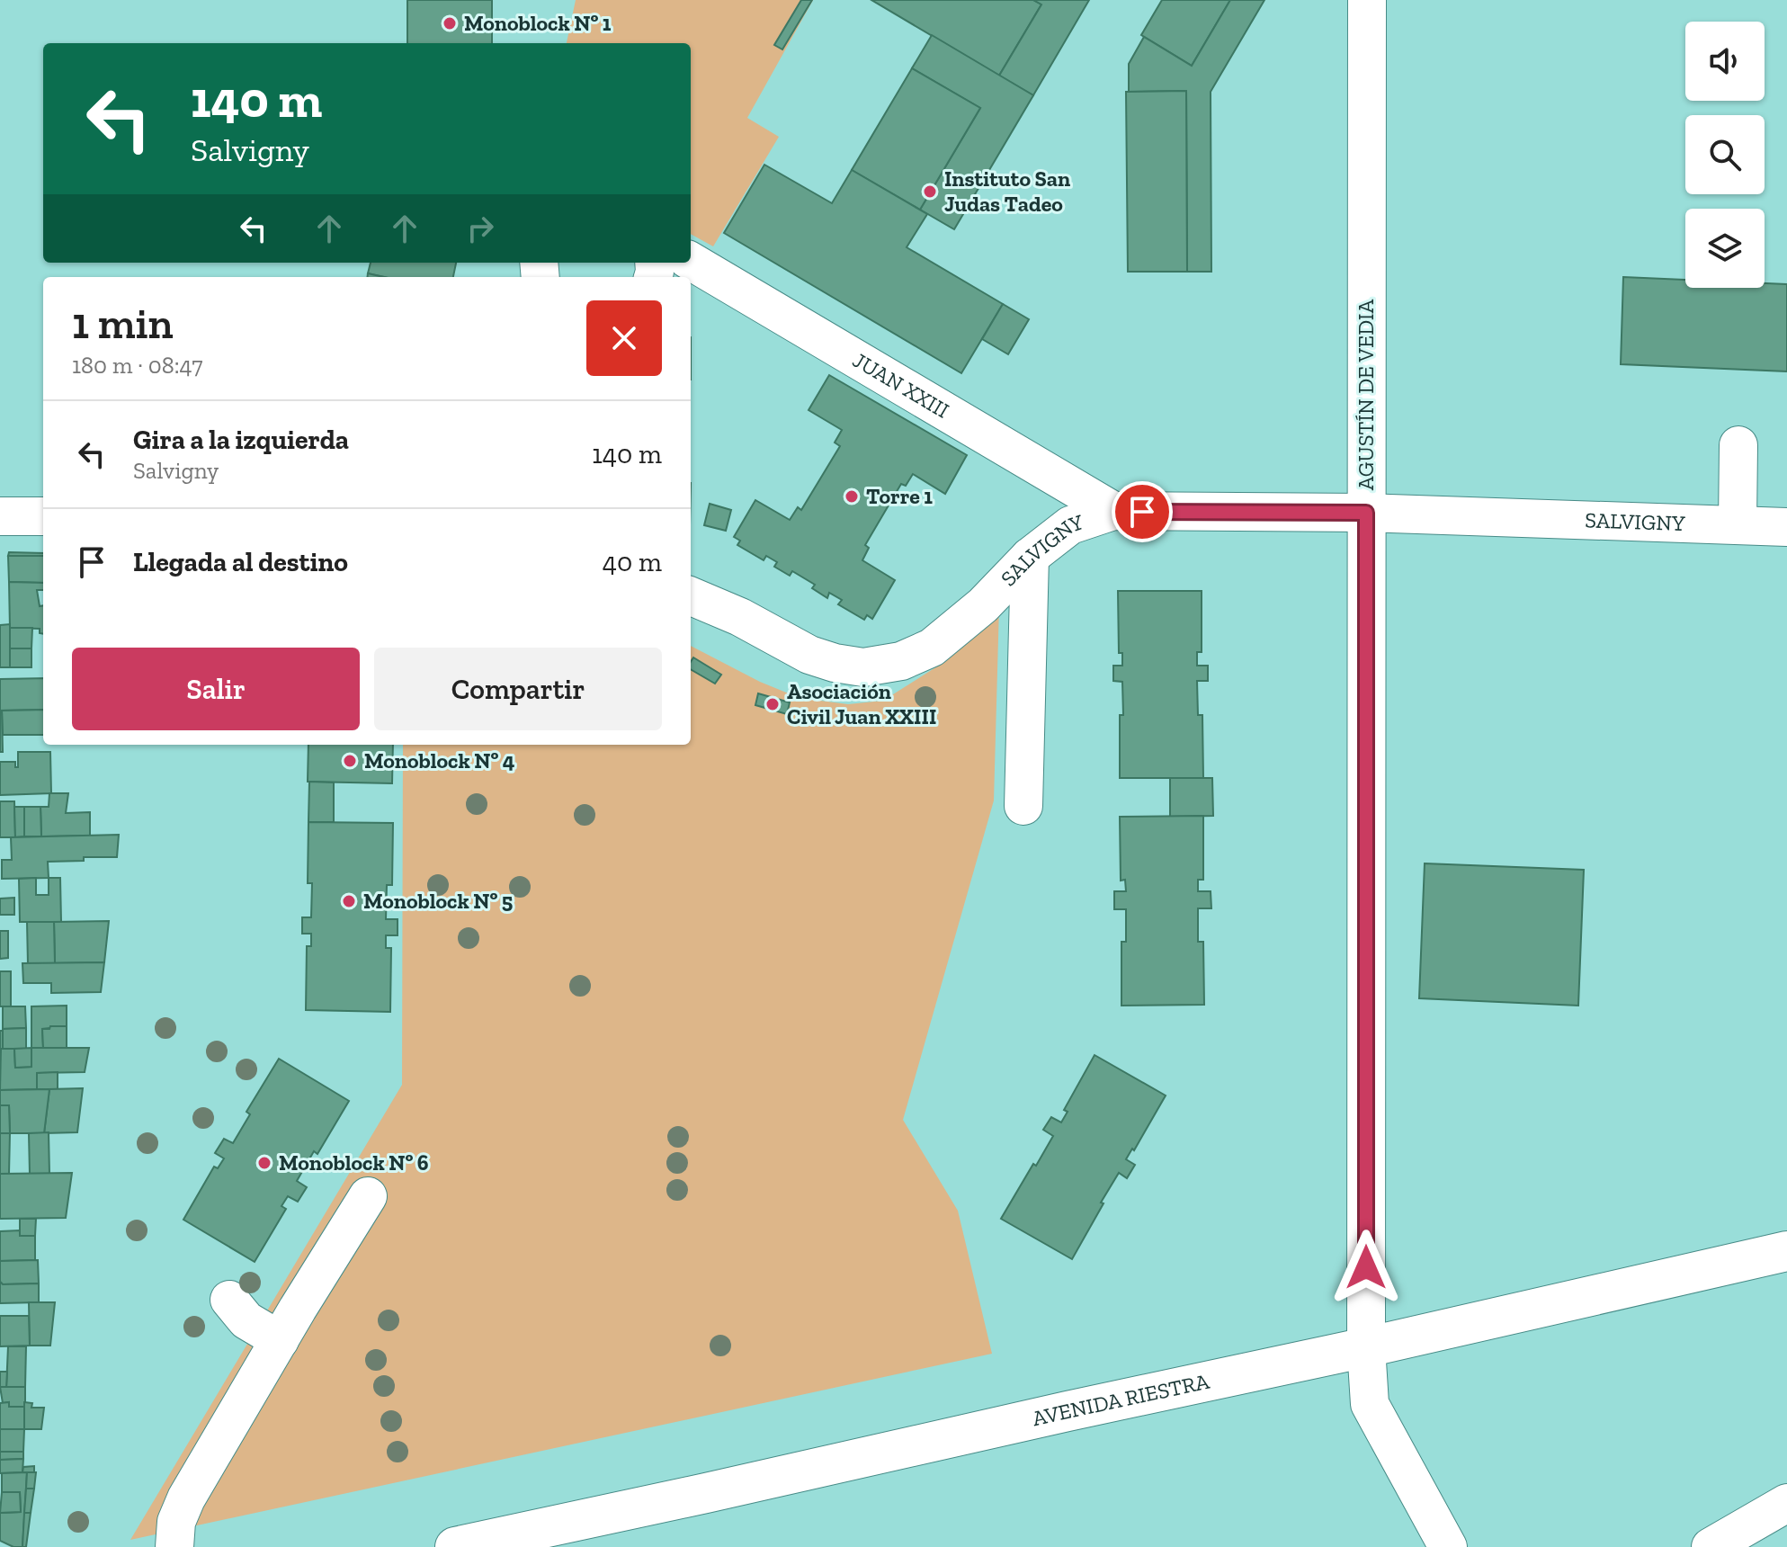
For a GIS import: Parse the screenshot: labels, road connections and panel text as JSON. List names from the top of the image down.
{
  "streets": {
    "main road": ["AVENIDA RIESTRA"],
    "street": ["JUAN XXIII", "AGUSTÍN DE VEDIA", "SALVIGNY"]
  },
  "crossings": [
    ["JUAN XXIII", "SALVIGNY"],
    ["AGUSTÍN DE VEDIA", "SALVIGNY"],
    ["AGUSTÍN DE VEDIA", "AVENIDA RIESTRA"]
  ],
  "places": [
    "Monoblock Nº 1",
    "Instituto San Judas Tadeo",
    "Torre 1",
    "Asociación Civil Juan XXIII",
    "Monoblock Nº 4",
    "Monoblock Nº 5",
    "Monoblock Nº 6"
  ],
  "page": {
    "turn": ["140 m", "Salvigny"],
    "heading": ["1 min", "180 m · 08:47"],
    "list": [
      {
        "name": "Gira a la izquierda",
        "note": "Salvigny",
        "value": "140 m"
      },
      {
        "name": "Llegada al destino",
        "value": "40 m"
      }
    ],
    "buttons": ["Salir", "Compartir"]
  }
}
